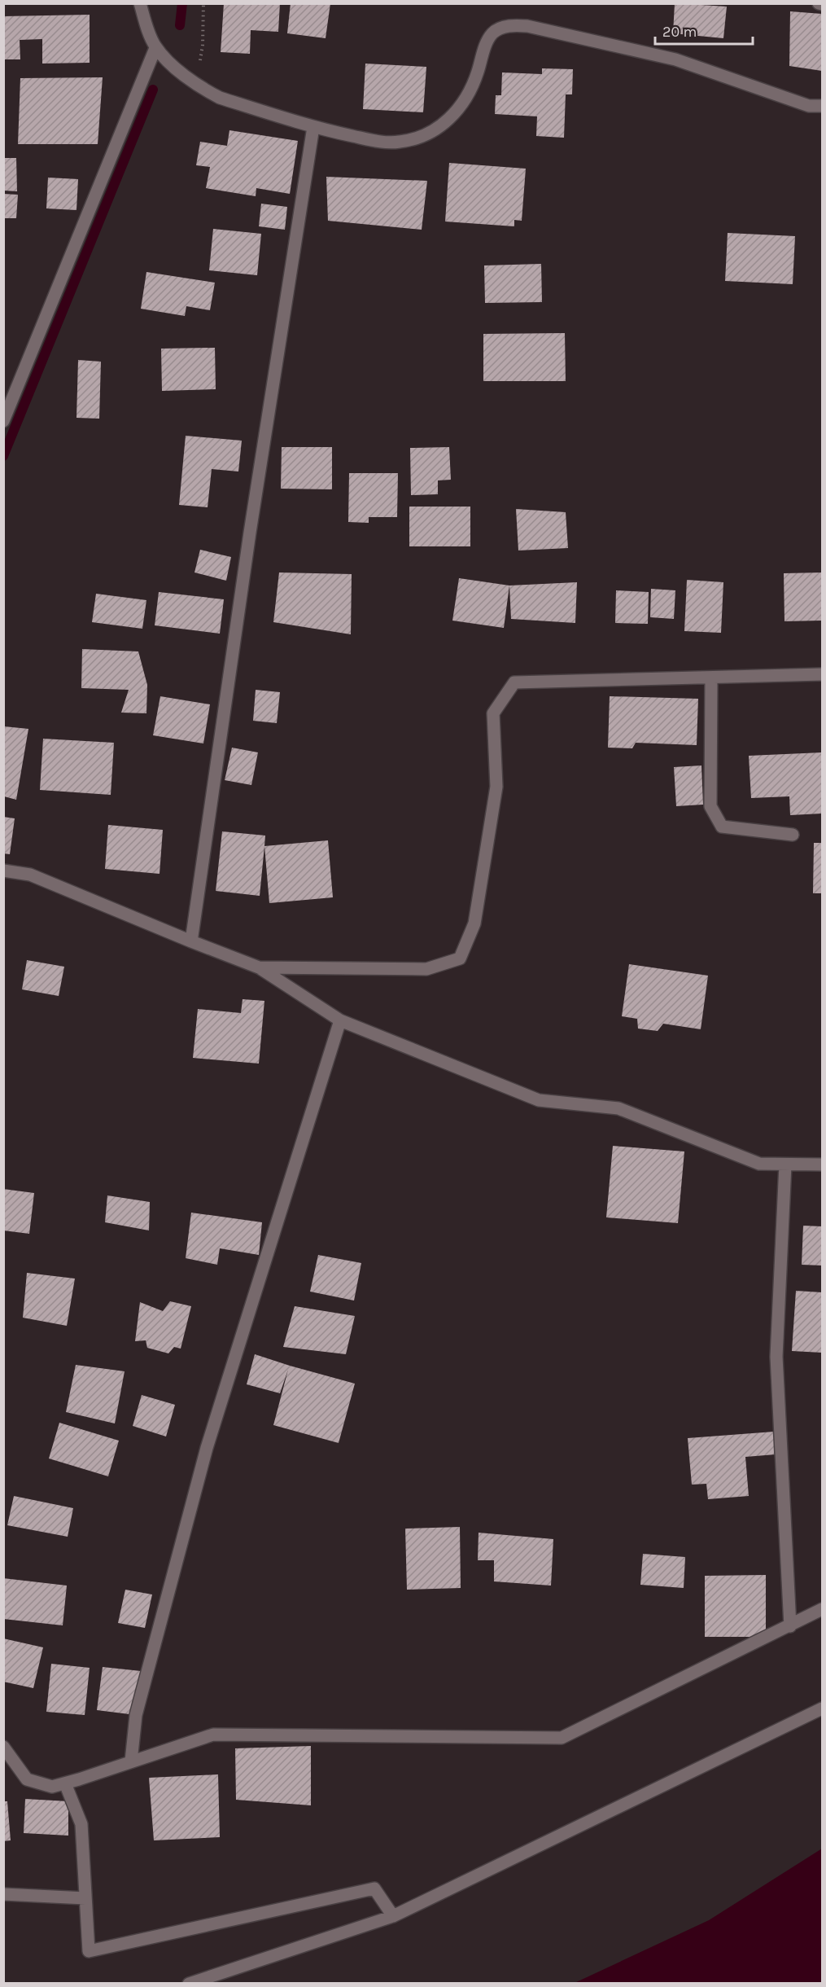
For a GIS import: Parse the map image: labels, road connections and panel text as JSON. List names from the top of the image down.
{
  "scale_bar": "20 m"
}
